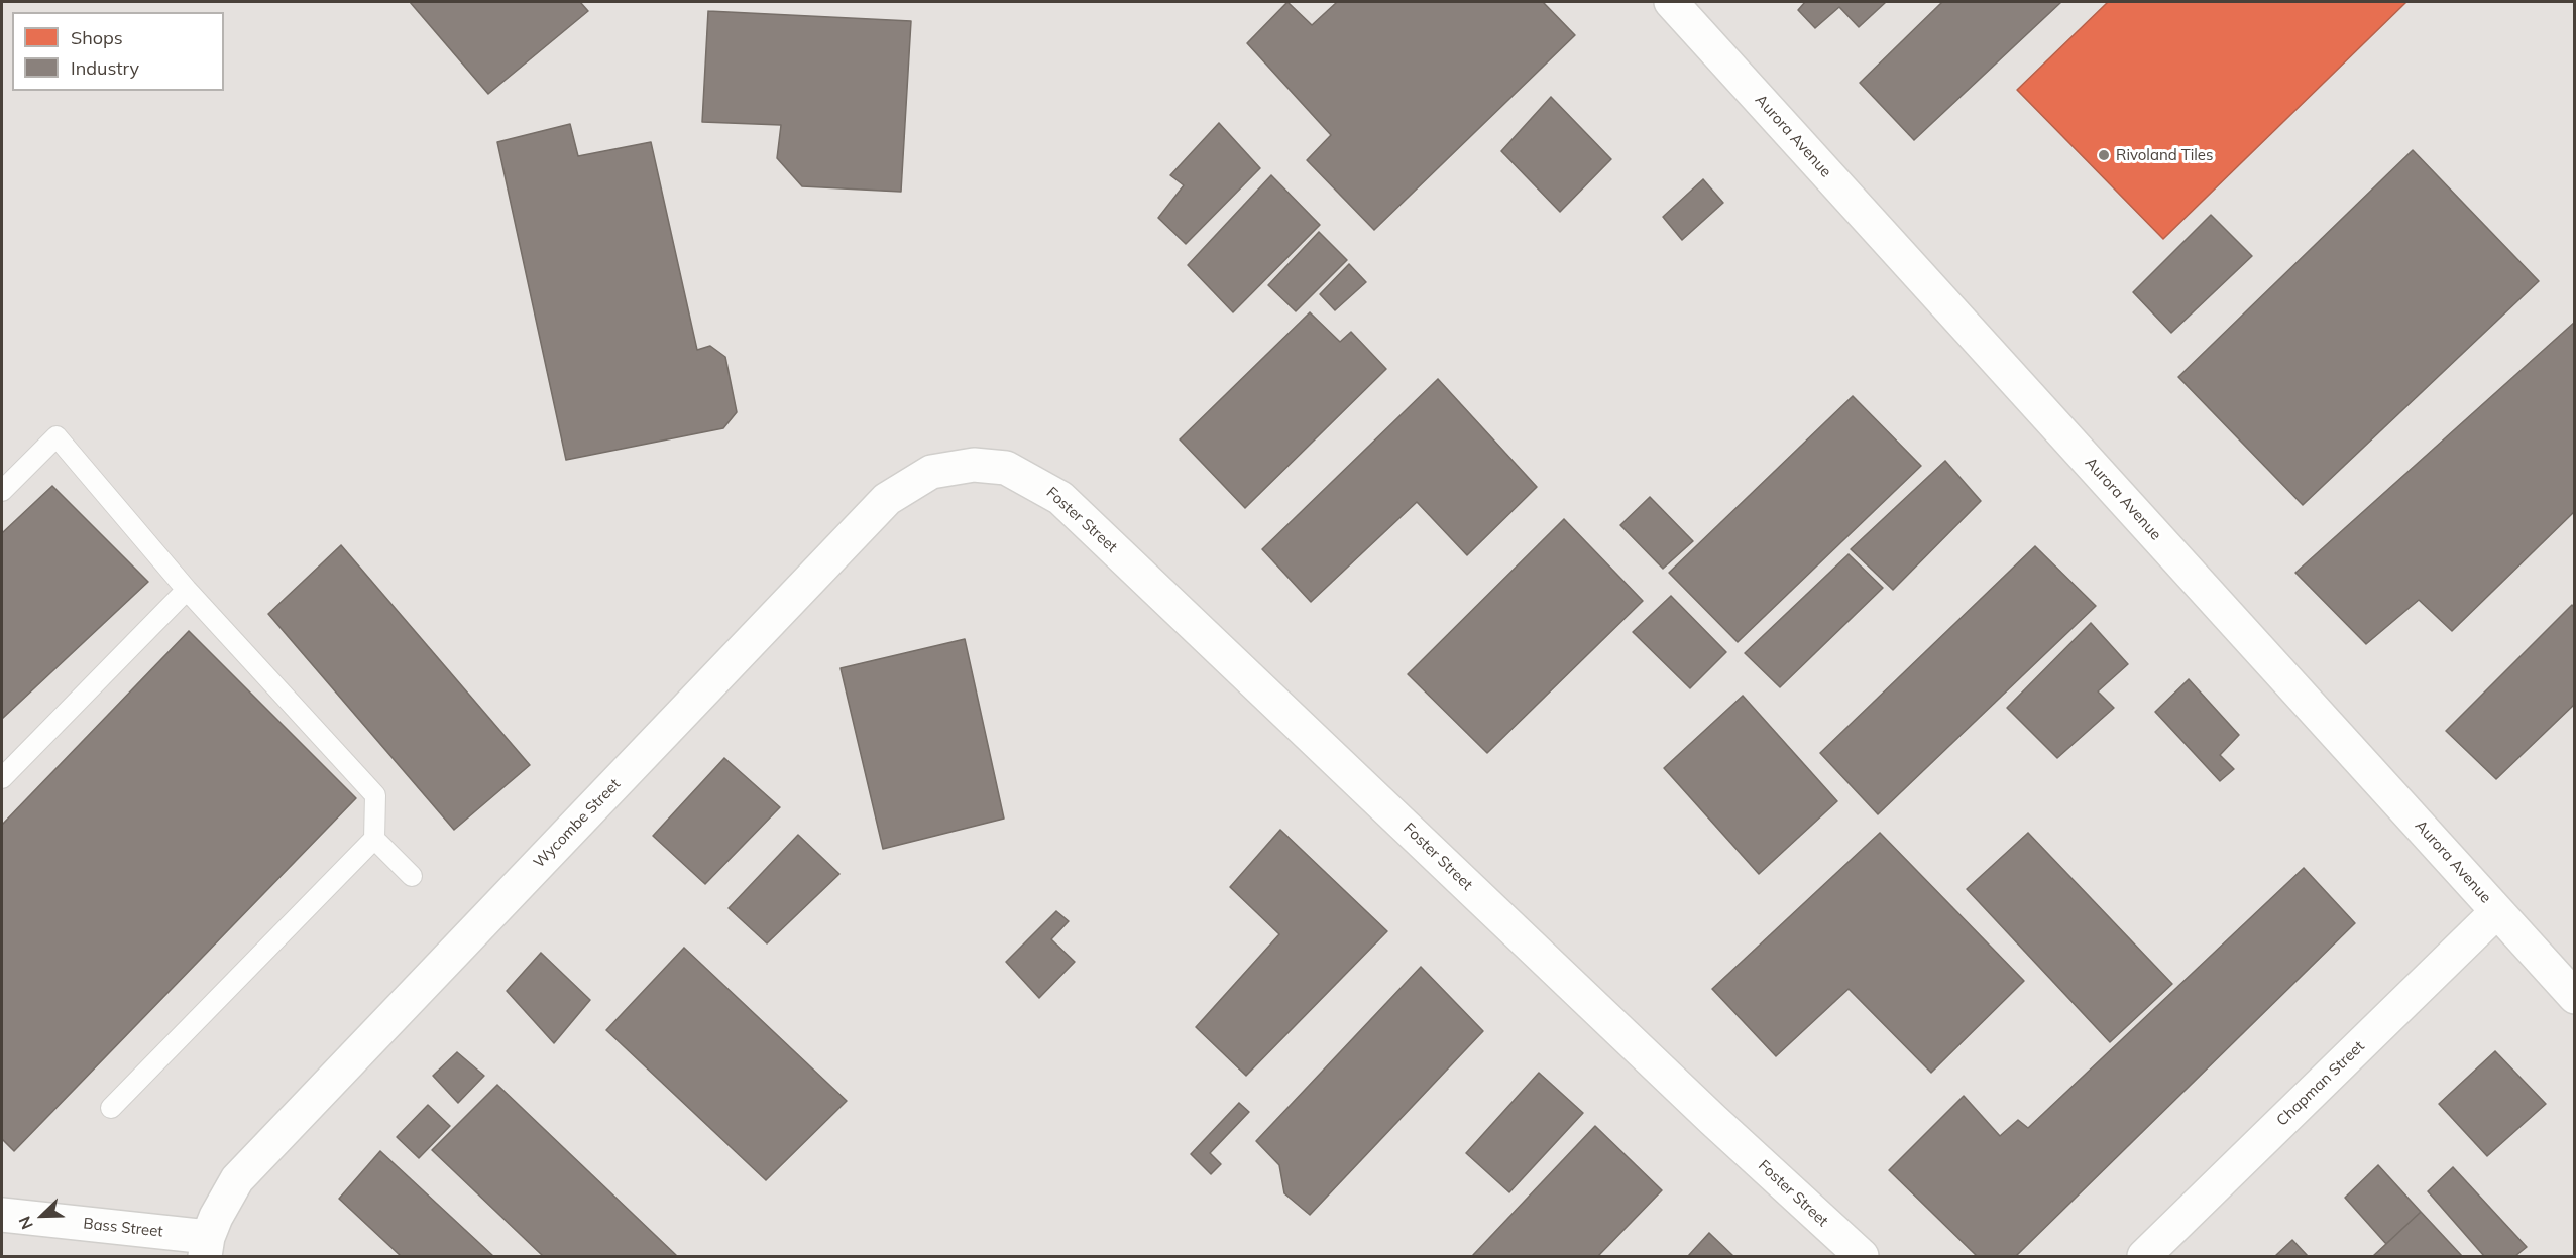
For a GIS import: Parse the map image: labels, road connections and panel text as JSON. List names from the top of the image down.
{
  "streets": {
    "street": [
      "Aurora Avenue",
      "Foster Street",
      "Wycombe Street",
      "Chapman Street",
      "Bass Street"
    ]
  },
  "crossings": [
    ["Aurora Avenue", "Chapman Street"],
    ["Foster Street", "Wycombe Street"],
    ["Wycombe Street", "Bass Street"]
  ],
  "places": ["Rivoland Tiles"],
  "legend": ["Shops", "Industry"],
  "north": "bottom left"
}
